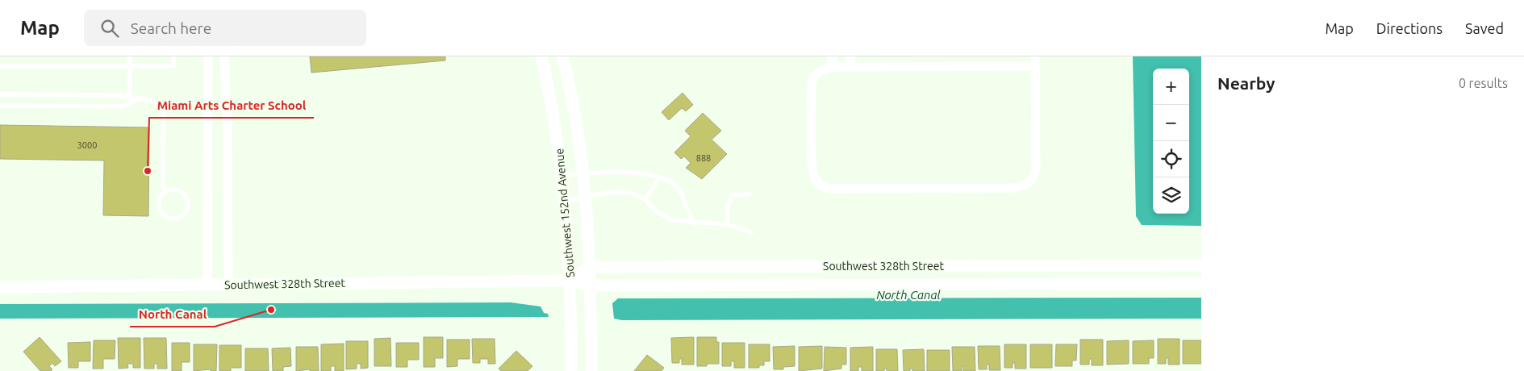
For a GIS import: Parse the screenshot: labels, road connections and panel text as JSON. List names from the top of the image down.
{
  "streets": {
    "street": ["Southwest 152nd Avenue", "Southwest 328th Street"]
  },
  "crossings": [
    ["Southwest 152nd Avenue", "Southwest 328th Street"]
  ],
  "water": ["North Canal"],
  "places": ["Miami Arts Charter School", "North Canal"],
  "house_numbers": ["3000", "888"],
  "page": {
    "header": "Map",
    "search": "Search here",
    "nav": ["Map", "Directions", "Saved"],
    "heading": ["Nearby", "0 results"],
    "map_buttons": ["+", "−"]
  }
}
